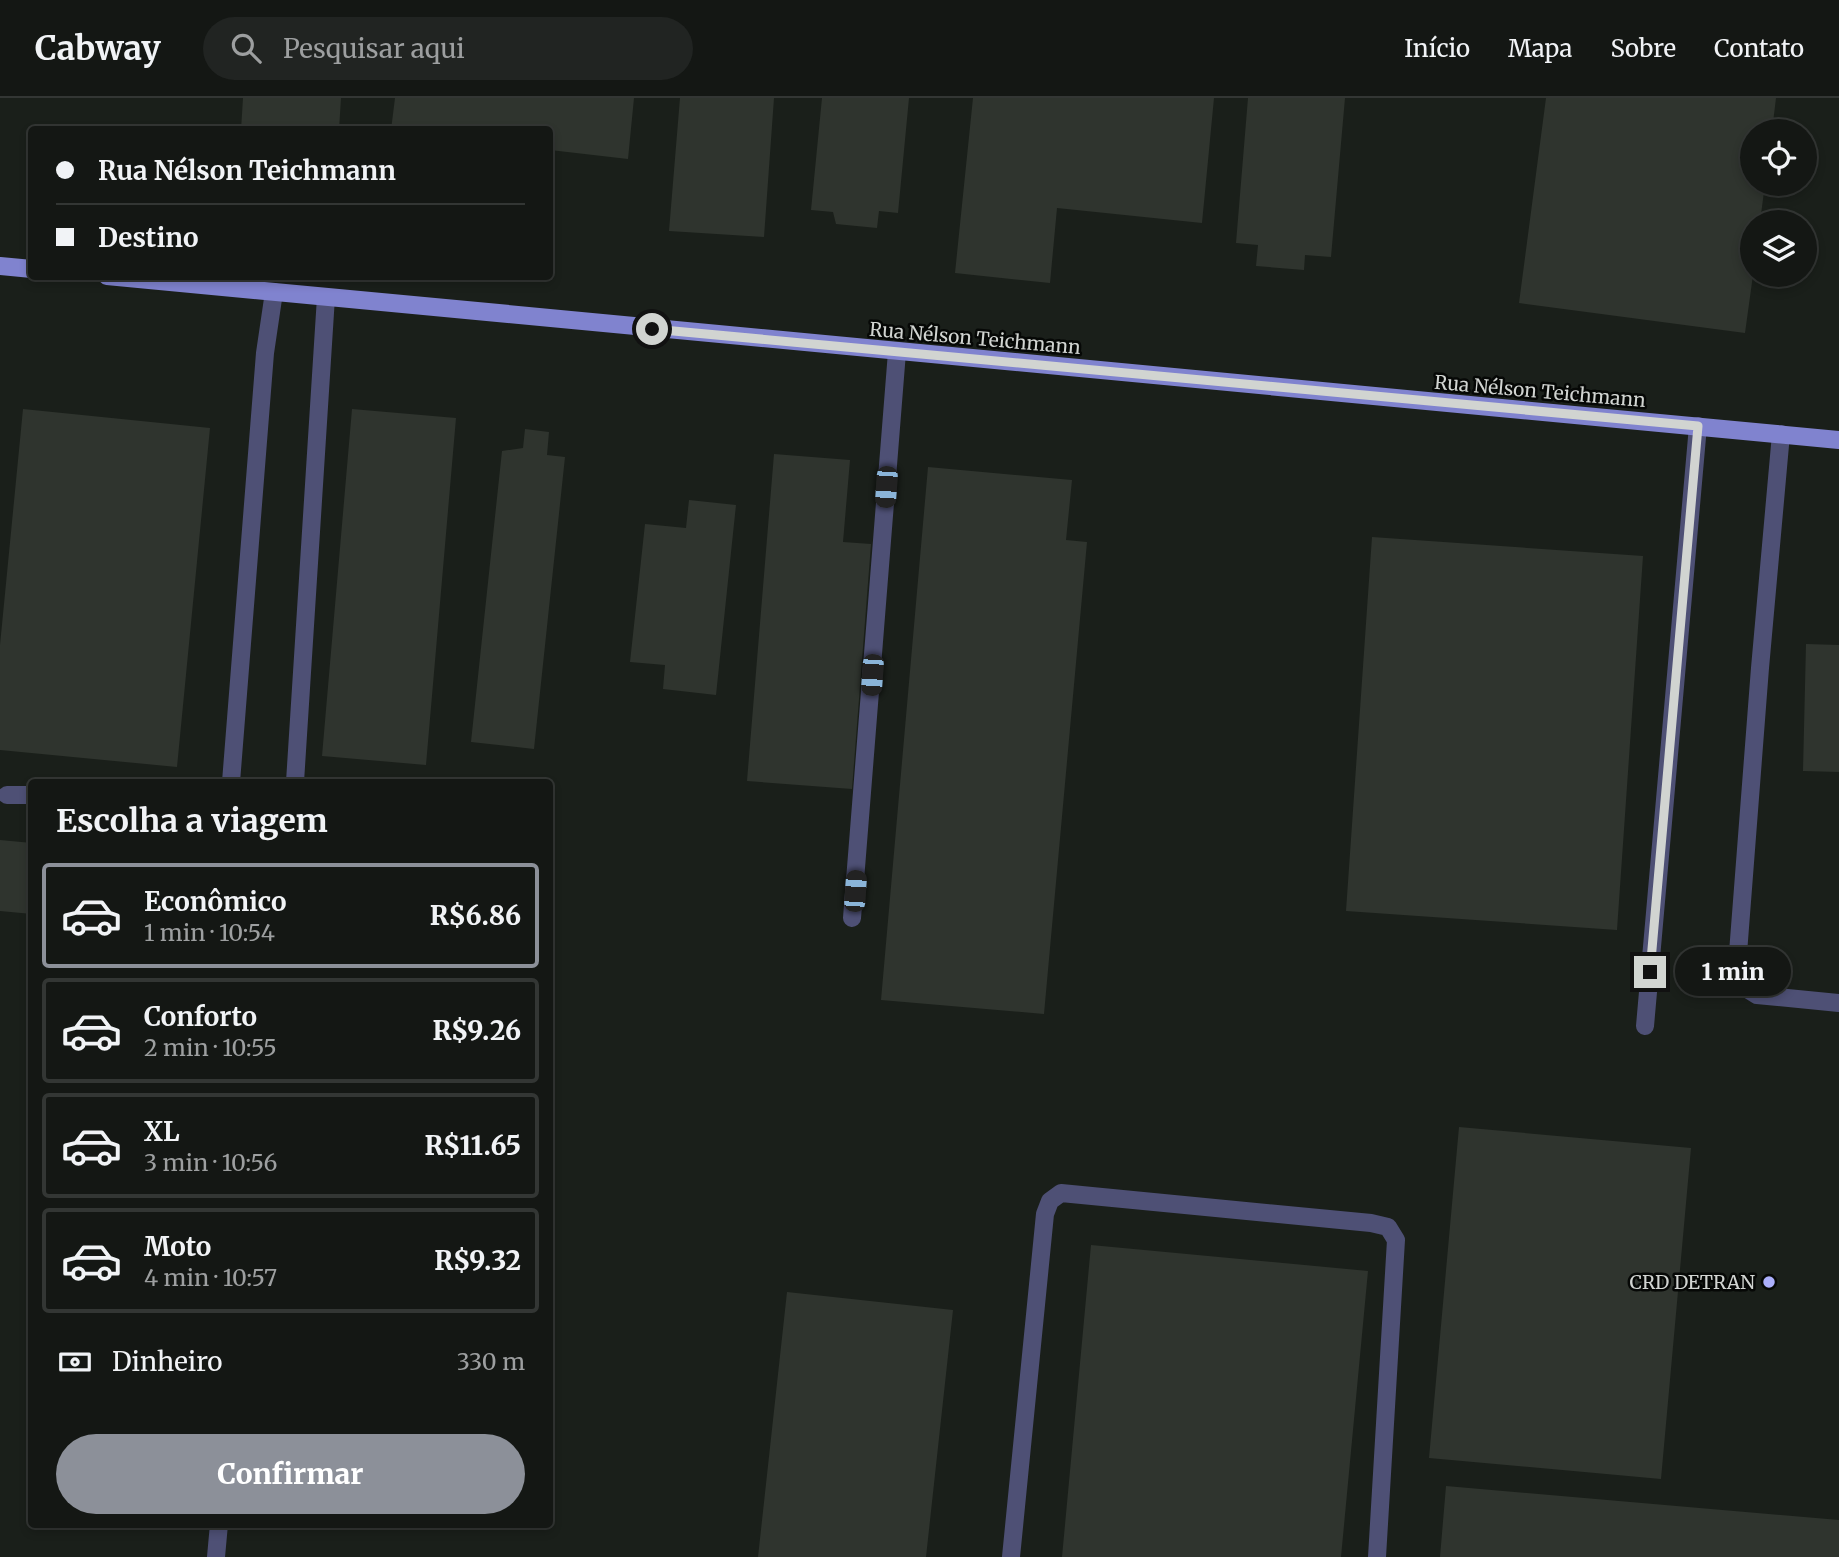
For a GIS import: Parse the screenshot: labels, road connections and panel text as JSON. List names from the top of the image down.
{
  "streets": {
    "main road": ["Rua Nélson Teichmann"]
  },
  "places": ["CRD DETRAN"],
  "page": {
    "header": "Cabway",
    "search": "Pesquisar aqui",
    "nav": [
      "Início",
      "Mapa",
      "Sobre",
      "Contato"
    ],
    "banner": ["Rua Nélson Teichmann", "Destino"],
    "heading": "Escolha a viagem",
    "list": [
      {
        "name": "Econômico",
        "note": "1 min · 10:54",
        "value": "R$6.86"
      },
      {
        "name": "Conforto",
        "note": "2 min · 10:55",
        "value": "R$9.26"
      },
      {
        "name": "XL",
        "note": "3 min · 10:56",
        "value": "R$11.65"
      },
      {
        "name": "Moto",
        "note": "4 min · 10:57",
        "value": "R$9.32"
      }
    ],
    "bubble": "1 min",
    "pay": ["Dinheiro", "330 m"],
    "buttons": "Confirmar"
  }
}
